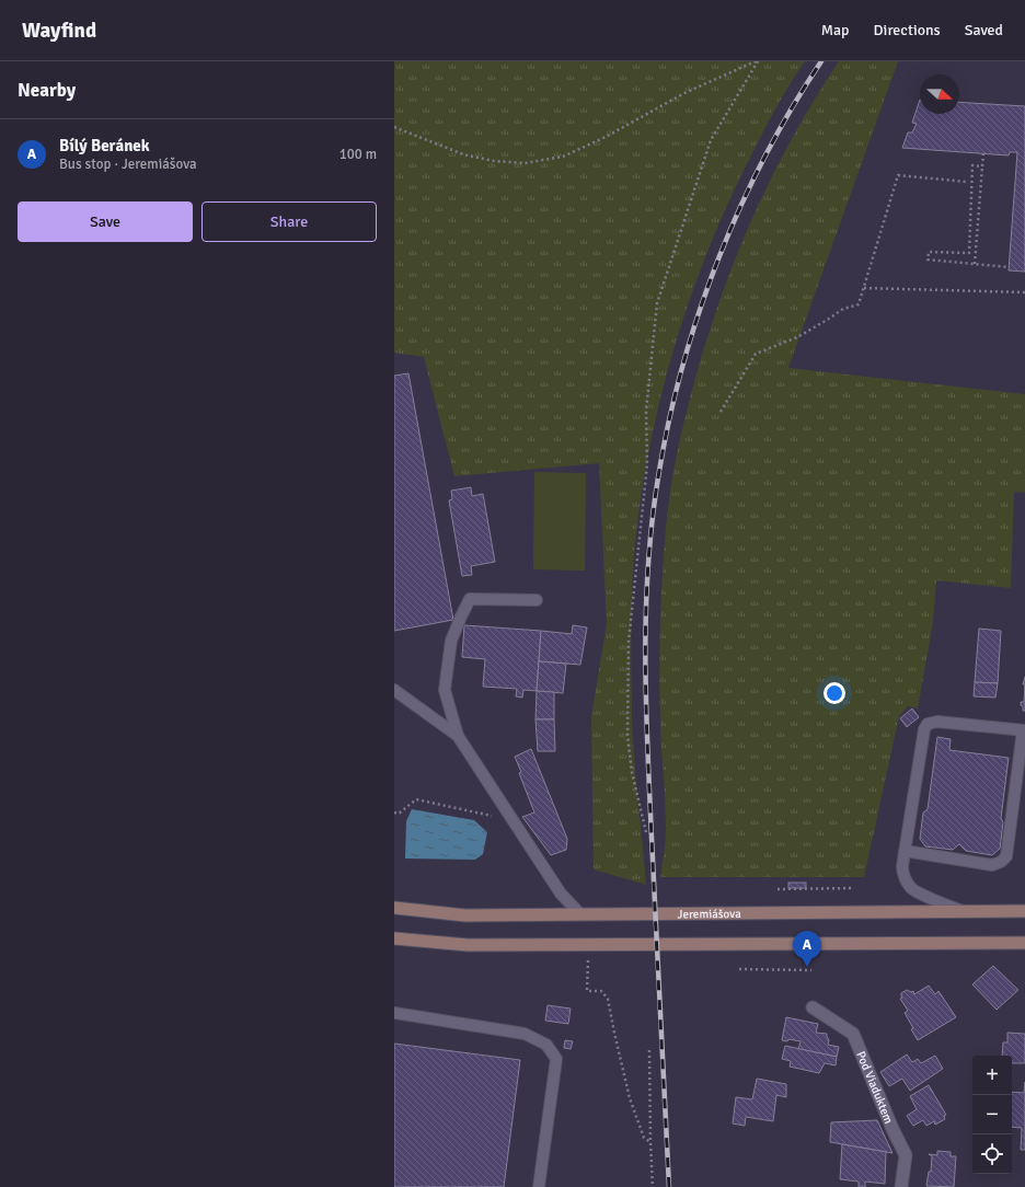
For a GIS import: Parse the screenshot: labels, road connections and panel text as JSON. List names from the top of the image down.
{
  "streets": {
    "main road": ["Jeremiášova"],
    "street": ["Pod Viaduktem"]
  },
  "north": "right",
  "page": {
    "header": "Wayfind",
    "nav": ["Map", "Directions", "Saved"],
    "heading": "Nearby",
    "list": [
      {
        "mark": "A",
        "name": "Bílý Beránek",
        "note": "Bus stop · Jeremiášova",
        "value": "100 m"
      }
    ],
    "buttons": ["Save", "Share"],
    "pins": "A",
    "map_buttons": ["+", "−"]
  }
}
